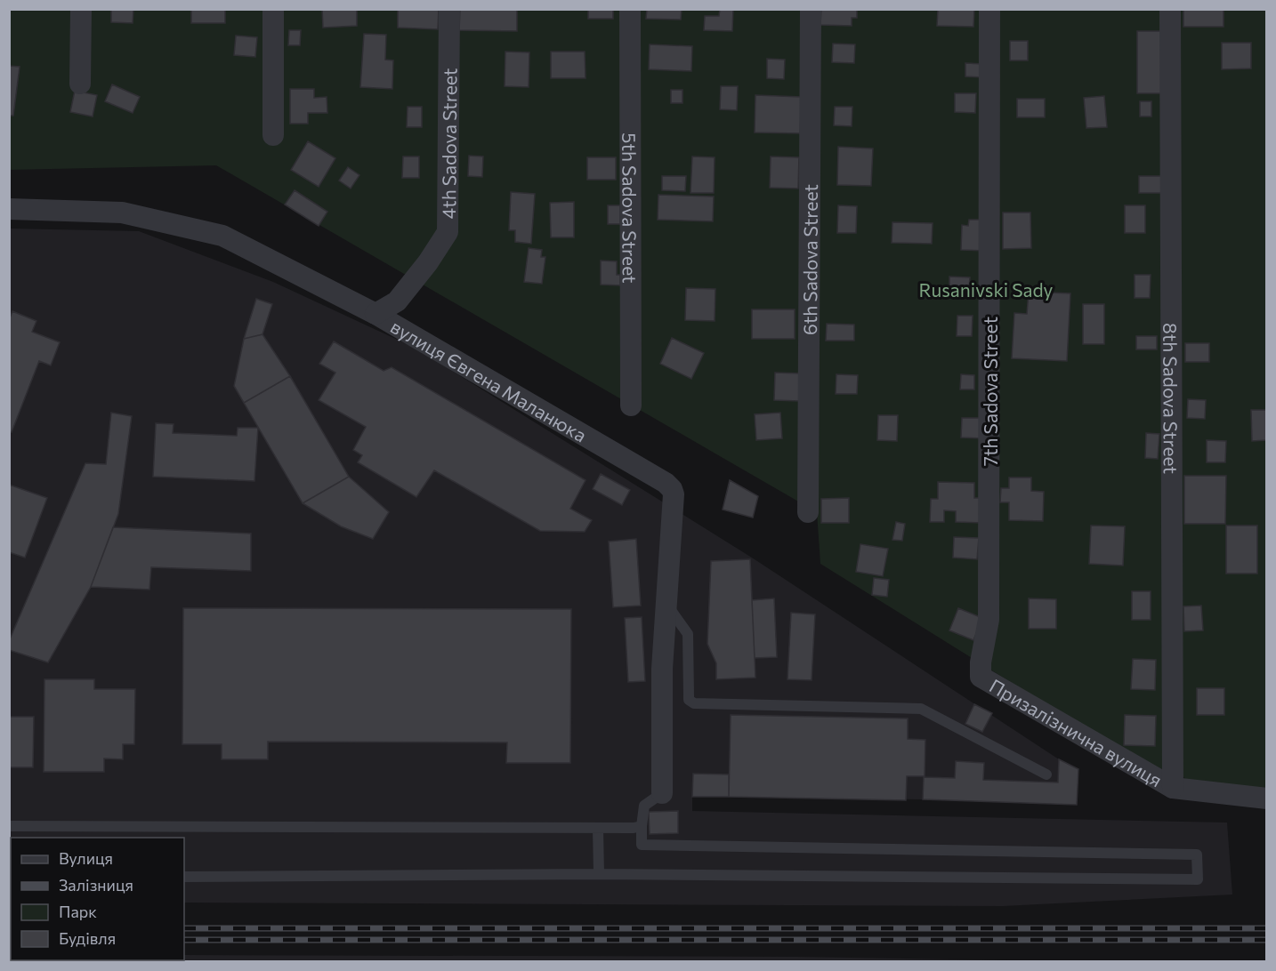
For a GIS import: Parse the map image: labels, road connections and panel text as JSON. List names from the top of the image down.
{
  "streets": {
    "street": [
      "4th Sadova Street",
      "5th Sadova Street",
      "6th Sadova Street",
      "вулиця Євгена Маланюка",
      "7th Sadova Street",
      "8th Sadova Street",
      "Призалізнична вулиця"
    ]
  },
  "crossings": [
    ["4th Sadova Street", "вулиця Євгена Маланюка"],
    ["7th Sadova Street", "Призалізнична вулиця"],
    ["8th Sadova Street", "Призалізнична вулиця"]
  ],
  "parks": ["Rusanivski Sady"],
  "legend": [
    "Вулиця",
    "Залізниця",
    "Парк",
    "Будівля"
  ]
}
